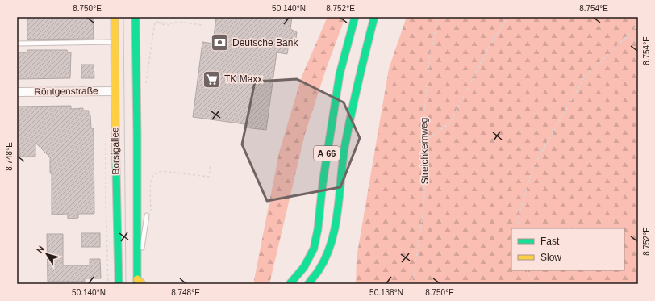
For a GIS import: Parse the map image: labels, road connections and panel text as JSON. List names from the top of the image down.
{
  "streets": {
    "main road": ["Borsigallee", "A 66"],
    "street": ["Röntgenstraße"],
    "path": ["Streichkernweg"]
  },
  "crossings": [
    ["Röntgenstraße", "Borsigallee"]
  ],
  "places": {
    "bank": ["Deutsche Bank"],
    "supermarket": ["TK Maxx"]
  },
  "legend": ["Fast", "Slow"],
  "north": "top left",
  "coordinates": [
    "8.750°E",
    "50.140°N",
    "8.752°E",
    "8.754°E",
    "8.748°E",
    "50.138°N"
  ]
}
